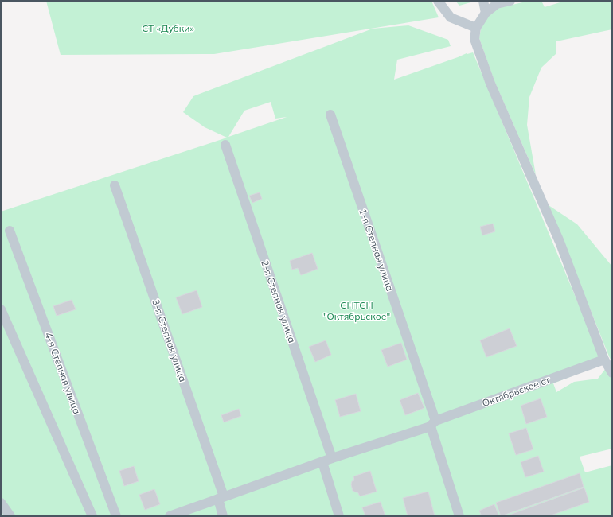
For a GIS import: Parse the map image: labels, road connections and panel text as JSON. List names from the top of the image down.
{
  "streets": {
    "street": [
      "1-я Степная улица",
      "2-я Степная улица",
      "3-я Степная улица",
      "4-я Степная улица",
      "Октябрьское ст"
    ]
  },
  "crossings": [
    ["1-я Степная улица", "Октябрьское ст"],
    ["2-я Степная улица", "Октябрьское ст"],
    ["3-я Степная улица", "Октябрьское ст"]
  ],
  "parks": ["СТ «Дубки»", "СНТСН \"Октябрьское\""]
}
